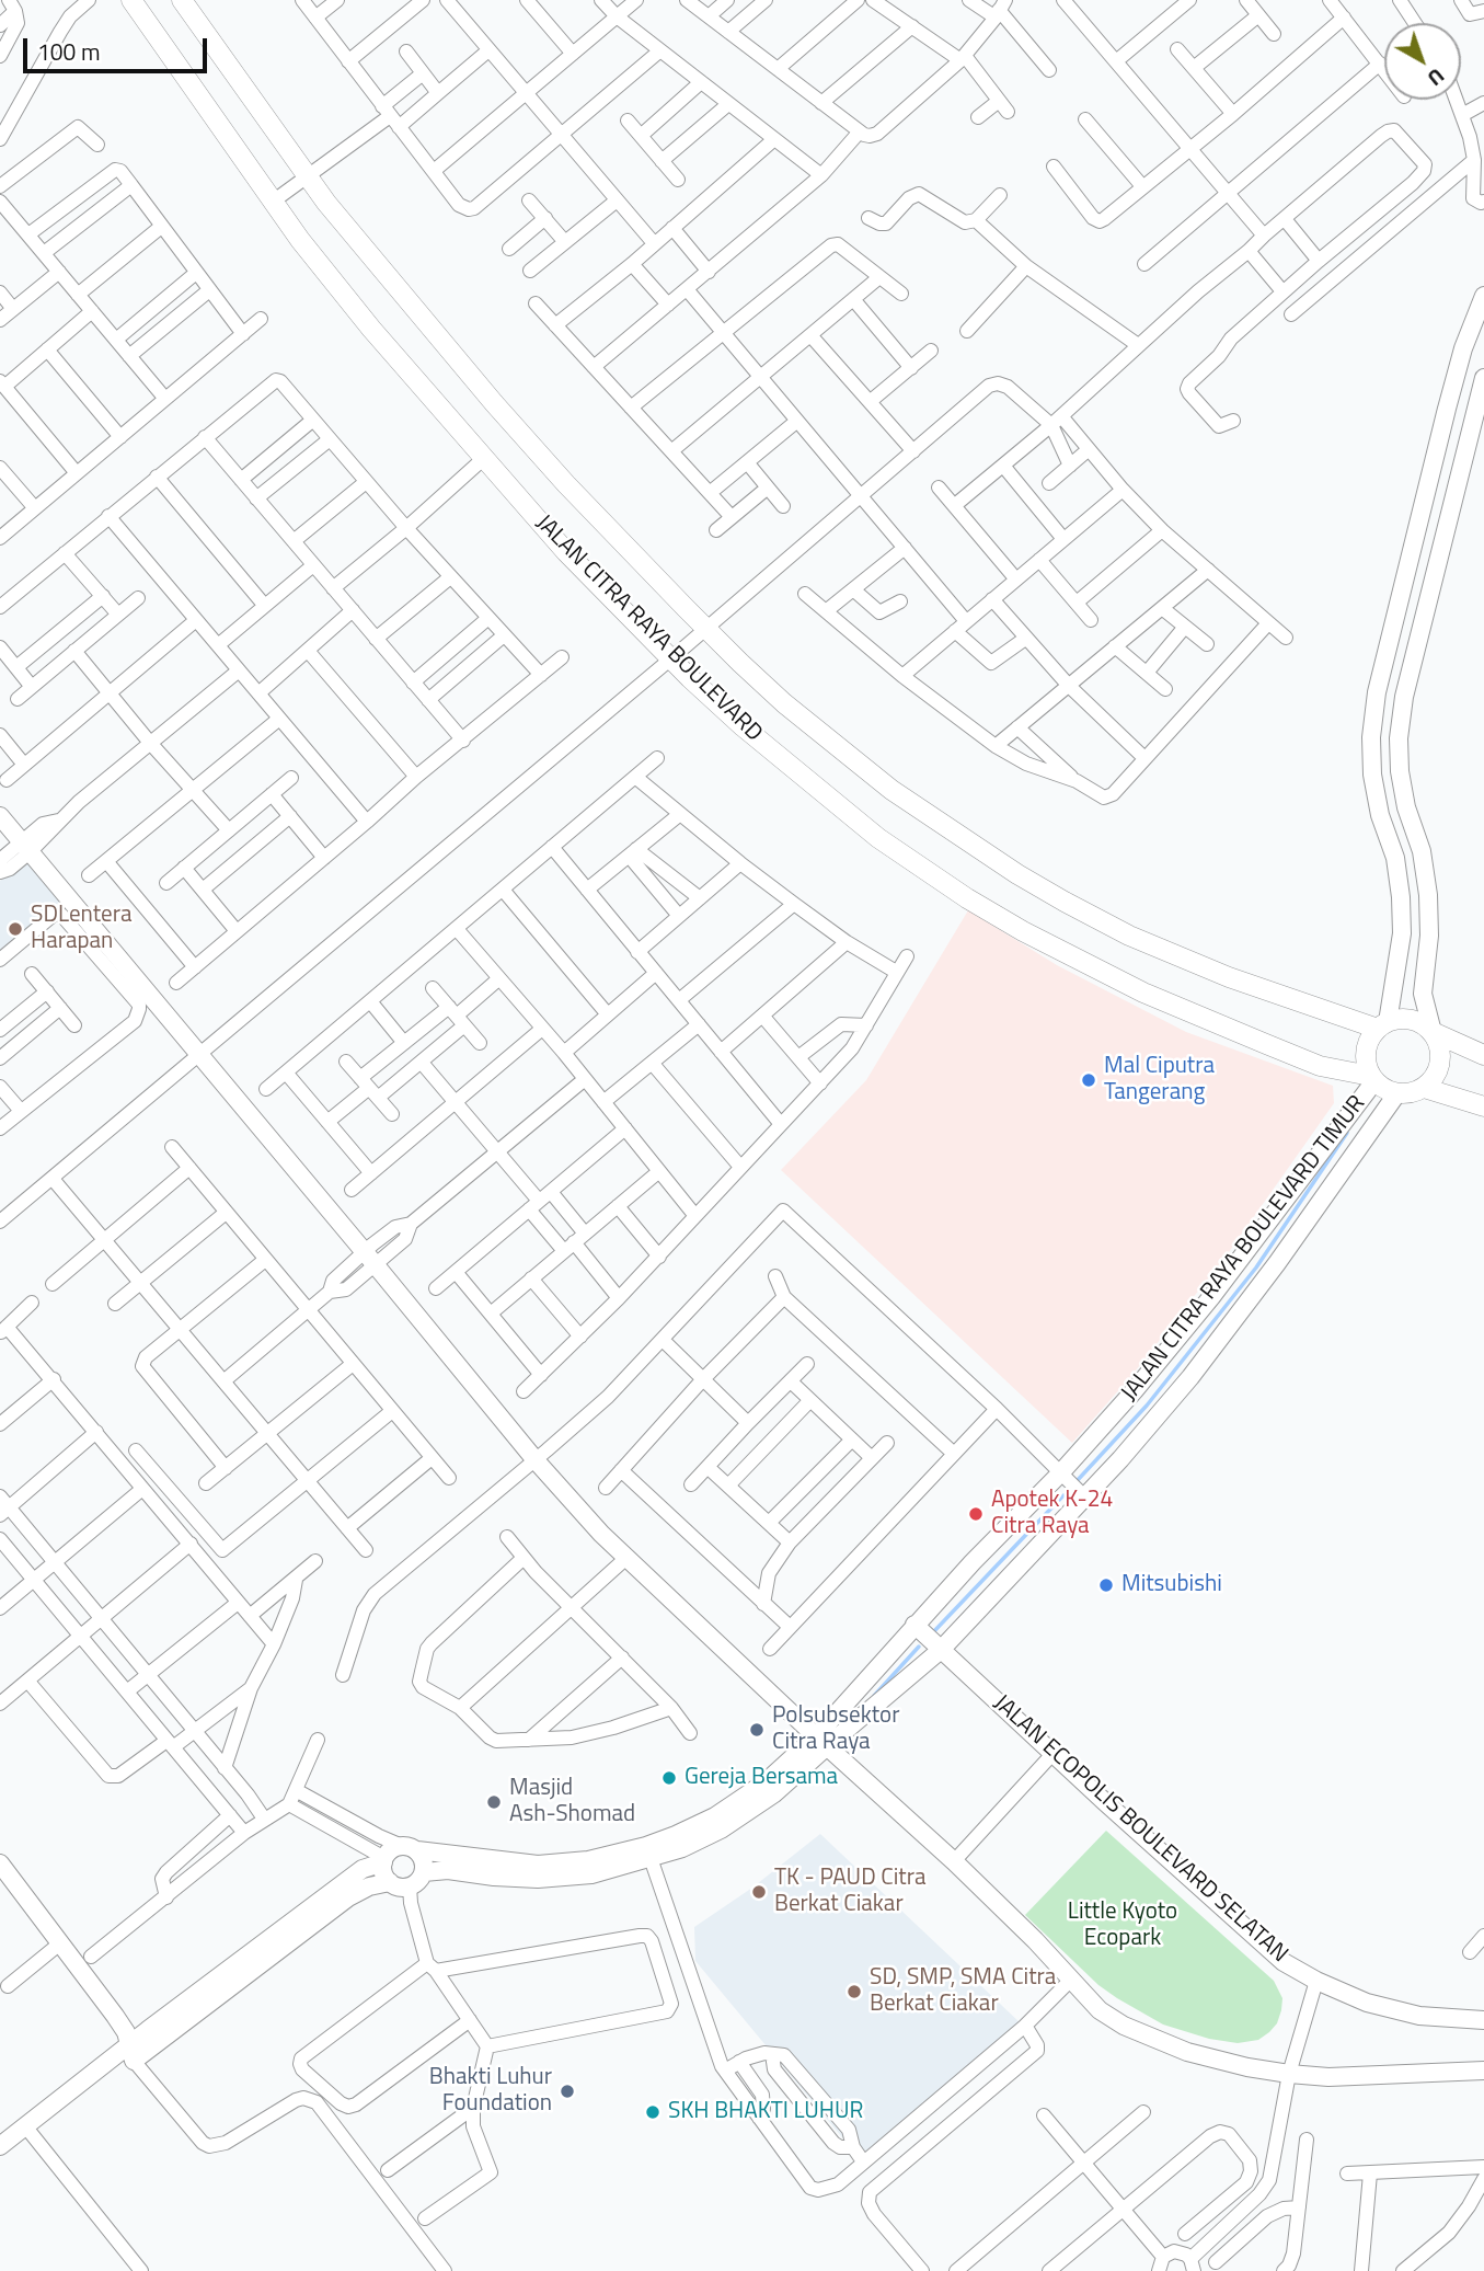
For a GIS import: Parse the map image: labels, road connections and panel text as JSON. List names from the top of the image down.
{
  "streets": {
    "main road": ["JALAN CITRA RAYA BOULEVARD"],
    "street": ["JALAN CITRA RAYA BOULEVARD TIMUR", "JALAN ECOPOLIS BOULEVARD SELATAN"]
  },
  "crossings": [
    ["JALAN CITRA RAYA BOULEVARD", "JALAN CITRA RAYA BOULEVARD TIMUR"],
    ["JALAN CITRA RAYA BOULEVARD TIMUR", "JALAN ECOPOLIS BOULEVARD SELATAN"]
  ],
  "parks": ["Little Kyoto Ecopark"],
  "places": [
    "SDLentera Harapan",
    "Mal Ciputra Tangerang",
    "Apotek K-24 Citra Raya",
    "Mitsubishi",
    "Polsubsektor Citra Raya",
    "Gereja Bersama",
    "Masjid Ash-Shomad",
    "TK - PAUD Citra Berkat Ciakar",
    "SD, SMP, SMA Citra Berkat Ciakar",
    "Bhakti Luhur Foundation",
    "SKH BHAKTI LUHUR"
  ],
  "scale_bar": "100 m",
  "north": "bottom right"
}
